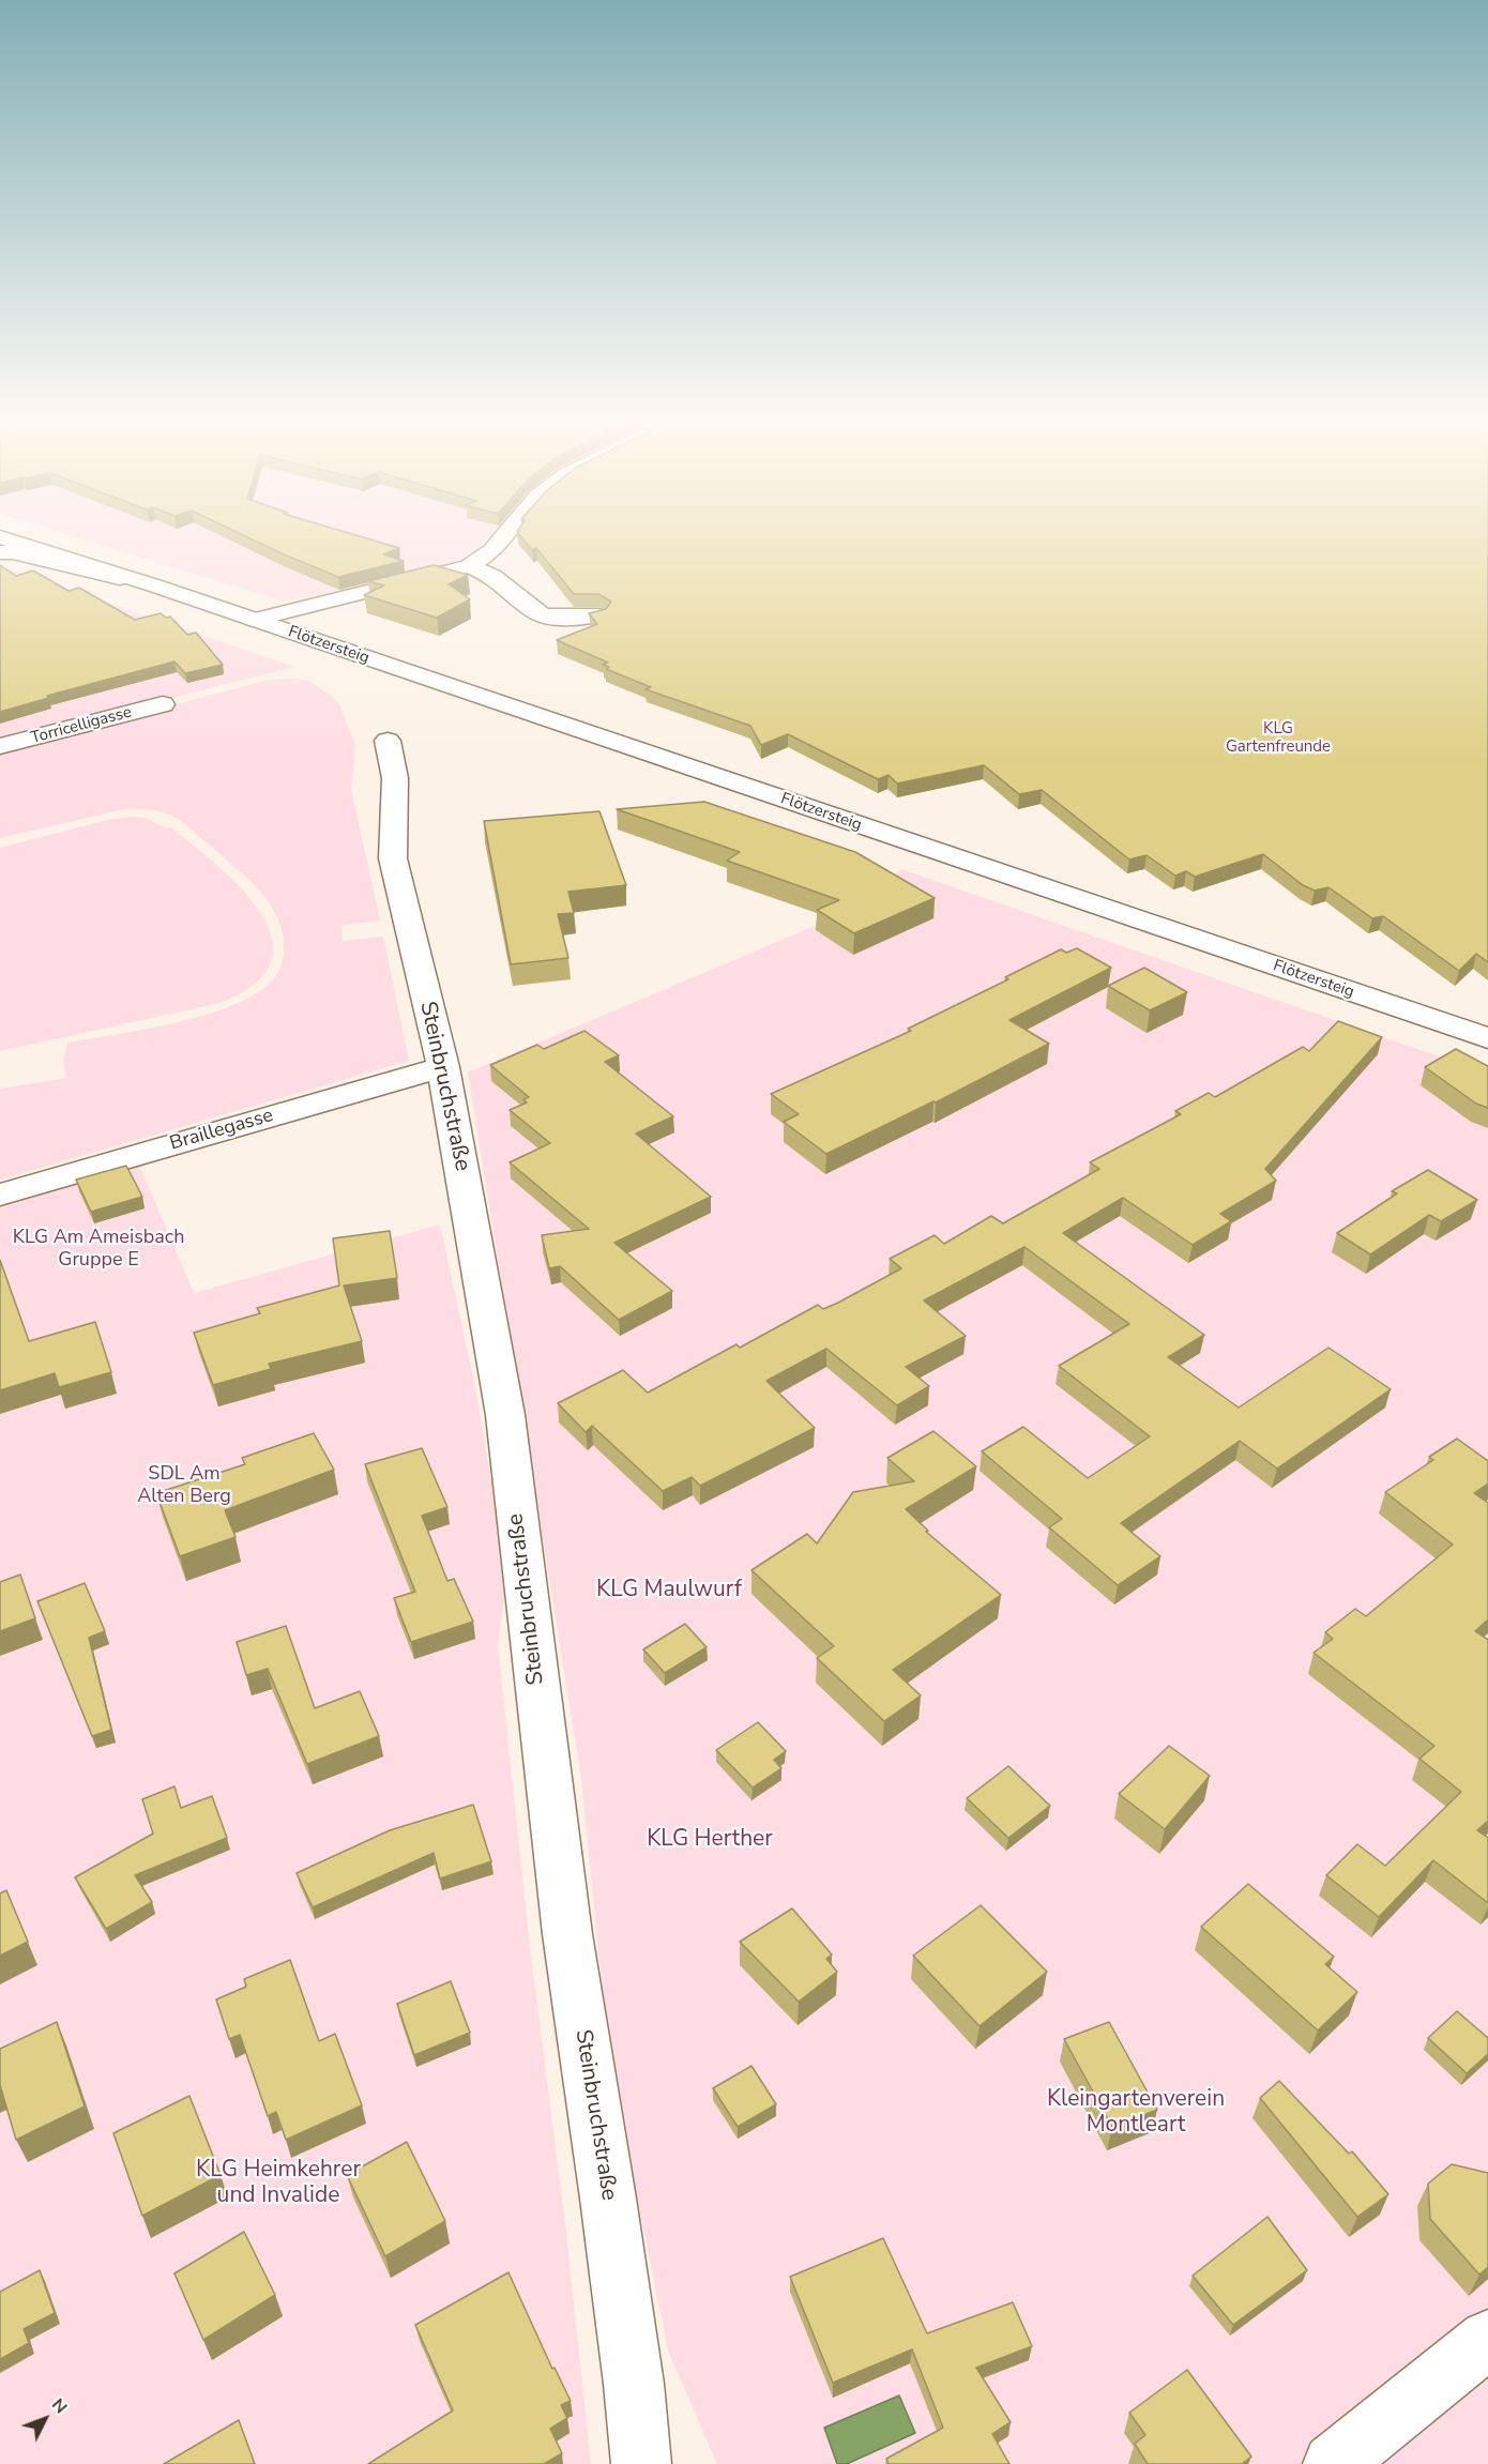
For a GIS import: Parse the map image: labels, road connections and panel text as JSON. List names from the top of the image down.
{
  "streets": {
    "street": [
      "Flötzersteig",
      "Torricelligasse",
      "Steinbruchstraße",
      "Braillegasse"
    ]
  },
  "crossings": [
    ["Steinbruchstraße", "Braillegasse"]
  ],
  "parks": [
    "KLG Gartenfreunde",
    "KLG Am Ameisbach Gruppe E",
    "SDL Am Alten Berg",
    "KLG Maulwurf",
    "KLG Herther",
    "Kleingartenverein Montleart",
    "KLG Heimkehrer und Invalide"
  ],
  "north": "top right"
}
